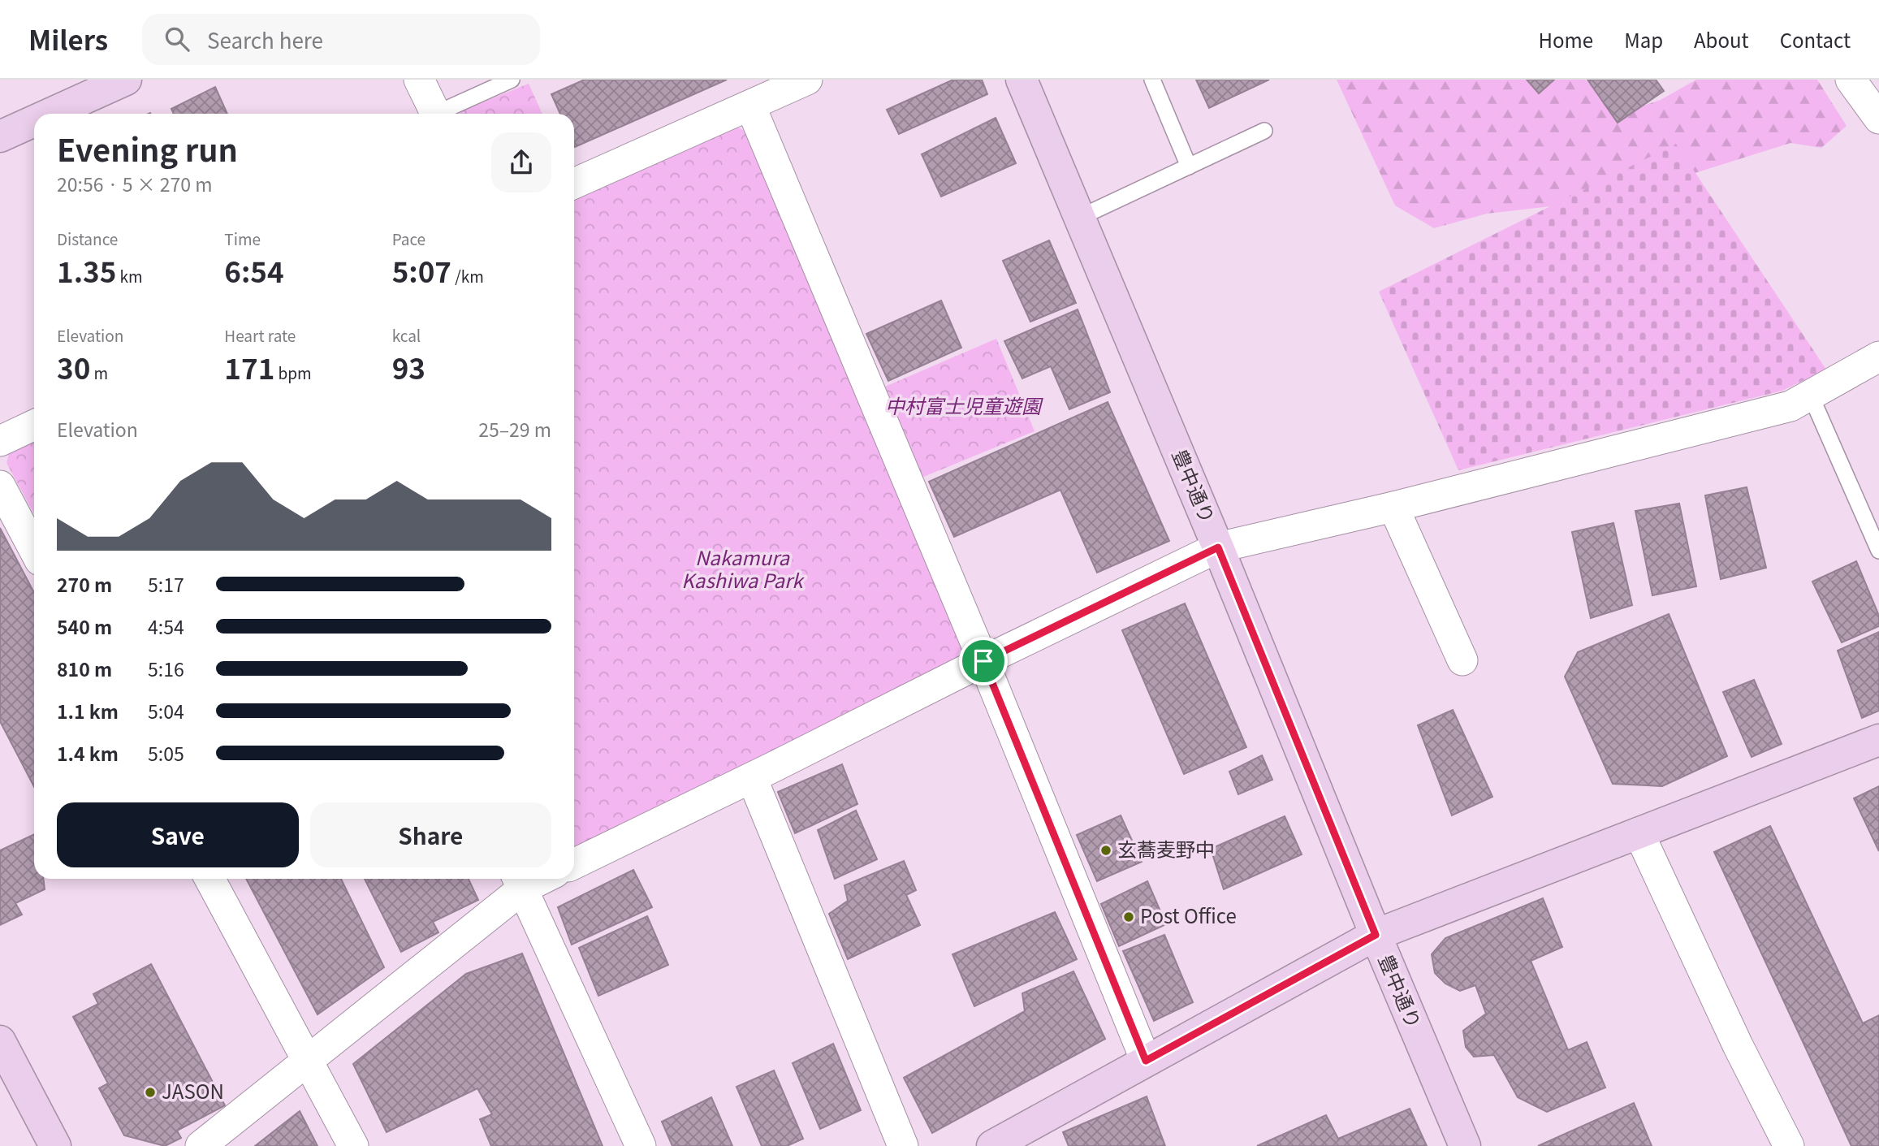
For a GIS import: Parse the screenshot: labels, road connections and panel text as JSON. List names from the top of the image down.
{
  "streets": {
    "street": ["豊中通り"]
  },
  "parks": ["中村富士児童遊園", "Nakamura Kashiwa Park"],
  "places": ["玄蕎麦野中", "Post Office", "JASON"],
  "page": {
    "header": "Milers",
    "search": "Search here",
    "nav": [
      "Home",
      "Map",
      "About",
      "Contact"
    ],
    "heading": ["Evening run", "20:56 · 5 × 270 m"],
    "stats": [
      ["Distance", "1.35 km"],
      ["Time", "6:54"],
      ["Pace", "5:07 /km"],
      ["Elevation", "30 m"],
      ["Heart rate", "171 bpm"],
      ["kcal", "93"]
    ],
    "chart": ["Elevation", "25–29 m"],
    "list": [
      {
        "name": "270 m",
        "note": "5:17"
      },
      {
        "name": "540 m",
        "note": "4:54"
      },
      {
        "name": "810 m",
        "note": "5:16"
      },
      {
        "name": "1.1 km",
        "note": "5:04"
      },
      {
        "name": "1.4 km",
        "note": "5:05"
      }
    ],
    "buttons": ["Save", "Share"]
  }
}
